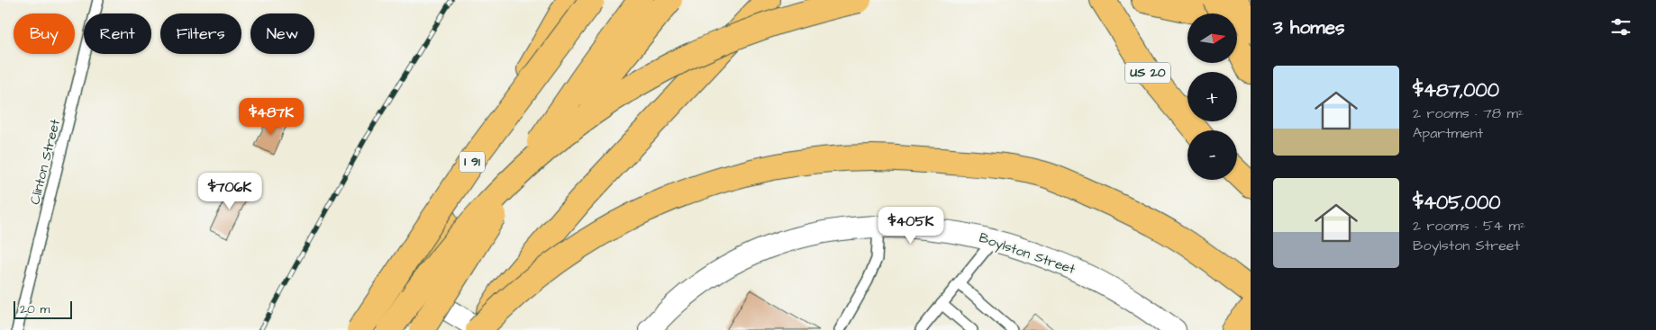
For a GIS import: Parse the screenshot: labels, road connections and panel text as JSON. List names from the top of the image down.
{
  "streets": {
    "main road": ["US 20", "I 91"],
    "street": ["Boylston Street"],
    "lane": ["Clinton Street"]
  },
  "scale_bar": "20 m",
  "north": "right",
  "page": {
    "heading": "3 homes",
    "map_buttons": ["+", "−"],
    "chip": [
      "Buy",
      "Rent",
      "Filters",
      "New"
    ],
    "list": [
      {
        "name": "$487,000",
        "note": "2 rooms · 78 m² · Apartment"
      },
      {
        "name": "$405,000",
        "note": "2 rooms · 54 m² · Boylston Street"
      }
    ],
    "price": ["$487K", "$706K", "$405K"],
    "scale": "20 m"
  }
}
